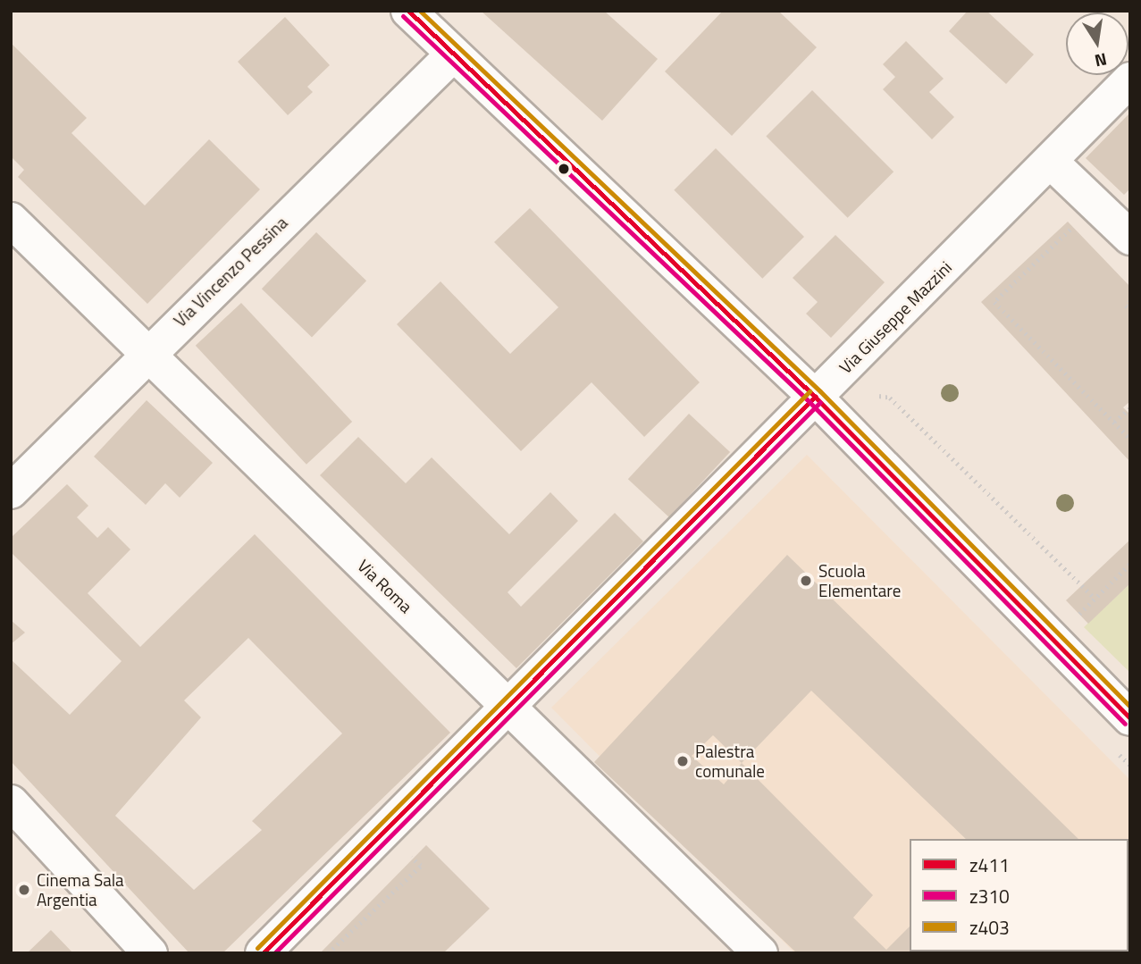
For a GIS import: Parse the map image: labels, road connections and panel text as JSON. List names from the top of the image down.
{
  "streets": {
    "street": ["Via Vincenzo Pessina", "Via Giuseppe Mazzini", "Via Roma"]
  },
  "crossings": [
    ["Via Vincenzo Pessina", "Via Roma"],
    ["Via Giuseppe Mazzini", "Via Roma"]
  ],
  "places": ["Scuola Elementare", "Palestra comunale", "Cinema Sala Argentia"],
  "lines": ["transit line z411", "transit line z403", "transit line z310"],
  "legend": ["z411", "z310", "z403"],
  "north": "bottom"
}
